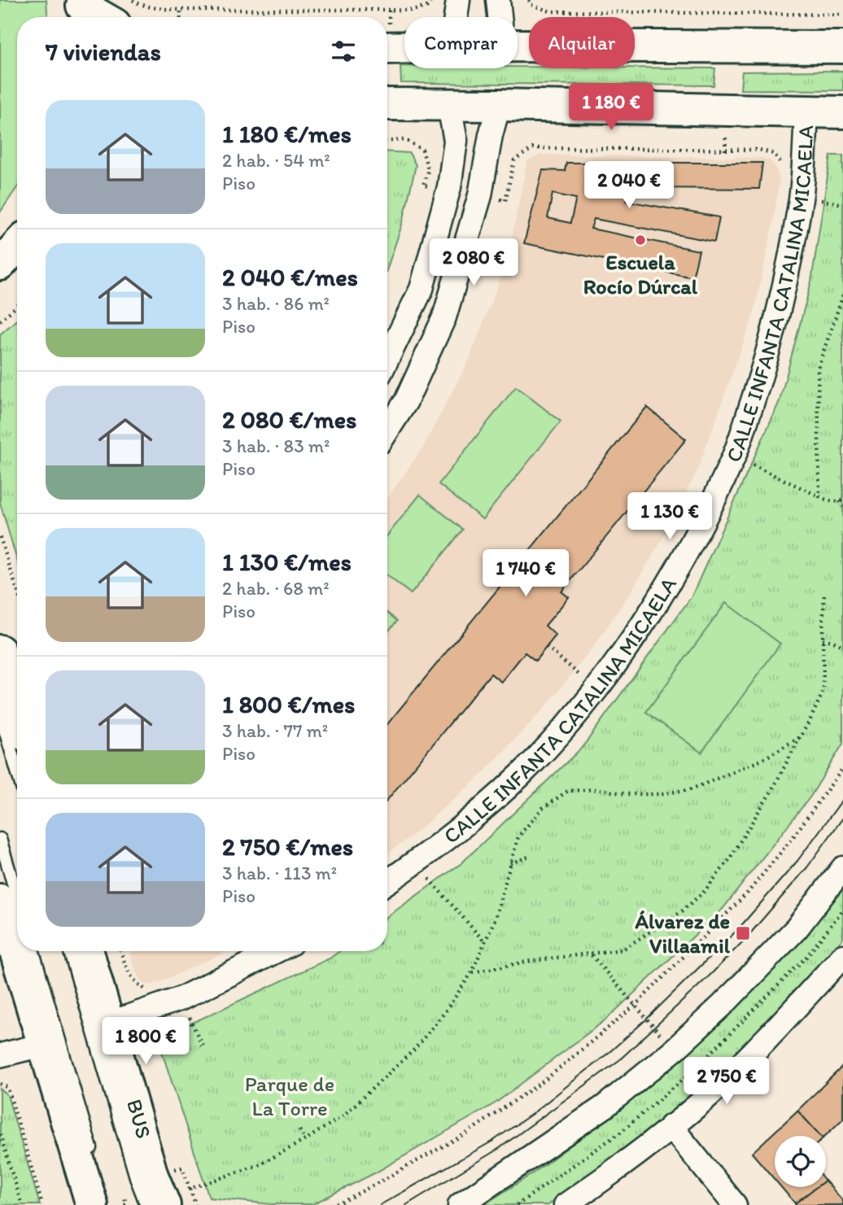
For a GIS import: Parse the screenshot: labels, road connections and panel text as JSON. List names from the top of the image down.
{
  "streets": {
    "street": ["CALLE INFANTA CATALINA MICAELA"],
    "lane": ["BUS"]
  },
  "parks": ["Parque de La Torre"],
  "places": {
    "other": ["Escuela Rocío Dúrcal"],
    "transit": ["Álvarez de Villaamil"]
  },
  "page": {
    "chip": ["Comprar", "Alquilar"],
    "heading": "7 viviendas",
    "price": [
      "1 180 €",
      "2 040 €",
      "2 080 €",
      "1 130 €",
      "1 740 €",
      "1 800 €",
      "2 750 €"
    ],
    "list": [
      {
        "name": "1 180 €/mes",
        "note": "2 hab. · 54 m² · Piso"
      },
      {
        "name": "2 040 €/mes",
        "note": "3 hab. · 86 m² · Piso"
      },
      {
        "name": "2 080 €/mes",
        "note": "3 hab. · 83 m² · Piso"
      },
      {
        "name": "1 130 €/mes",
        "note": "2 hab. · 68 m² · Piso"
      },
      {
        "name": "1 800 €/mes",
        "note": "3 hab. · 77 m² · Piso"
      },
      {
        "name": "2 750 €/mes",
        "note": "3 hab. · 113 m² · Piso"
      }
    ]
  }
}
